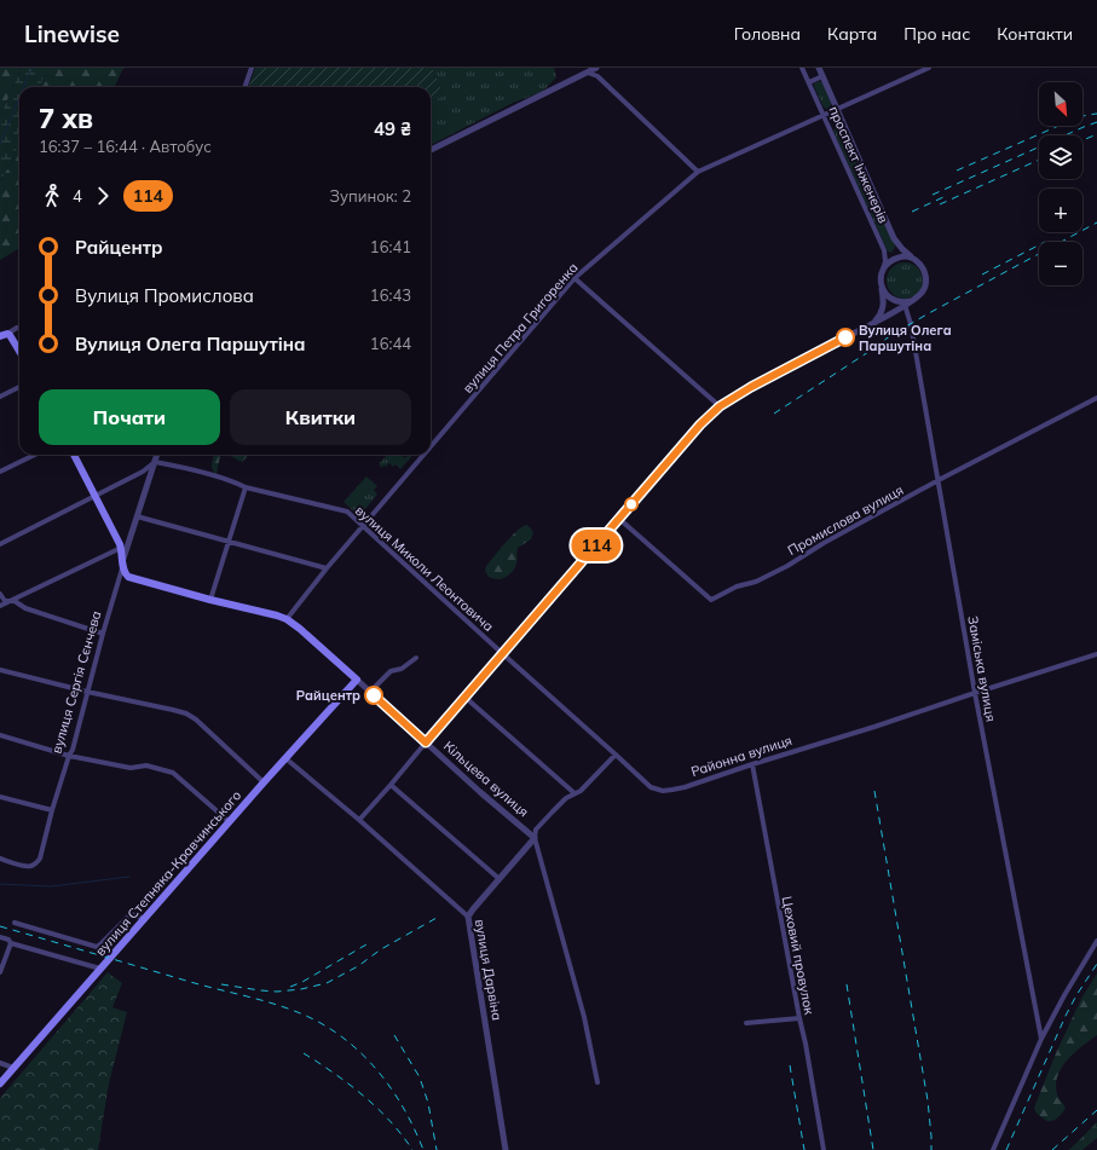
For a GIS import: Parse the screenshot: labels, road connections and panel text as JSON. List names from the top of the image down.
{
  "streets": {
    "main road": ["Кільцева вулиця", "вулиця Степняка-Кравчинського"],
    "street": [
      "проспект Інженерів",
      "вулиця Петра Григоренка",
      "Промислова вулиця",
      "вулиця Миколи Леонтовича",
      "Заміська вулиця",
      "вулиця Сергія Сєнчева",
      "Районна вулиця",
      "Цеховий провулок",
      "вулиця Дарвіна"
    ]
  },
  "crossings": [
    ["проспект Інженерів", "вулиця Петра Григоренка"],
    ["проспект Інженерів", "Заміська вулиця"],
    ["вулиця Петра Григоренка", "вулиця Миколи Леонтовича"],
    ["вулиця Петра Григоренка", "Кільцева вулиця"],
    ["Промислова вулиця", "Заміська вулиця"],
    ["вулиця Миколи Леонтовича", "вулиця Сергія Сєнчева"],
    ["вулиця Миколи Леонтовича", "Районна вулиця"],
    ["Заміська вулиця", "Районна вулиця"],
    ["вулиця Сергія Сєнчева", "Кільцева вулиця"],
    ["Районна вулиця", "Цеховий провулок"],
    ["Кільцева вулиця", "вулиця Степняка-Кравчинського"],
    ["вулиця Степняка-Кравчинського", "вулиця Дарвіна"]
  ],
  "places": ["Вулиця Олега Паршутіна", "Райцентр"],
  "lines": ["bus line 114"],
  "north": "bottom right",
  "page": {
    "header": "Linewise",
    "nav": [
      "Головна",
      "Карта",
      "Про нас",
      "Контакти"
    ],
    "on_map": "114",
    "map_buttons": ["+", "−"],
    "heading": ["7 хв", "16:37 – 16:44 · Автобус", "49 ₴"],
    "legs": ["4", "114", "Зупинок: 2"],
    "list": [
      {
        "name": "Райцентр",
        "value": "16:41"
      },
      {
        "name": "Вулиця Промислова",
        "value": "16:43"
      },
      {
        "name": "Вулиця Олега Паршутіна",
        "value": "16:44"
      }
    ],
    "buttons": ["Почати", "Квитки"]
  }
}
